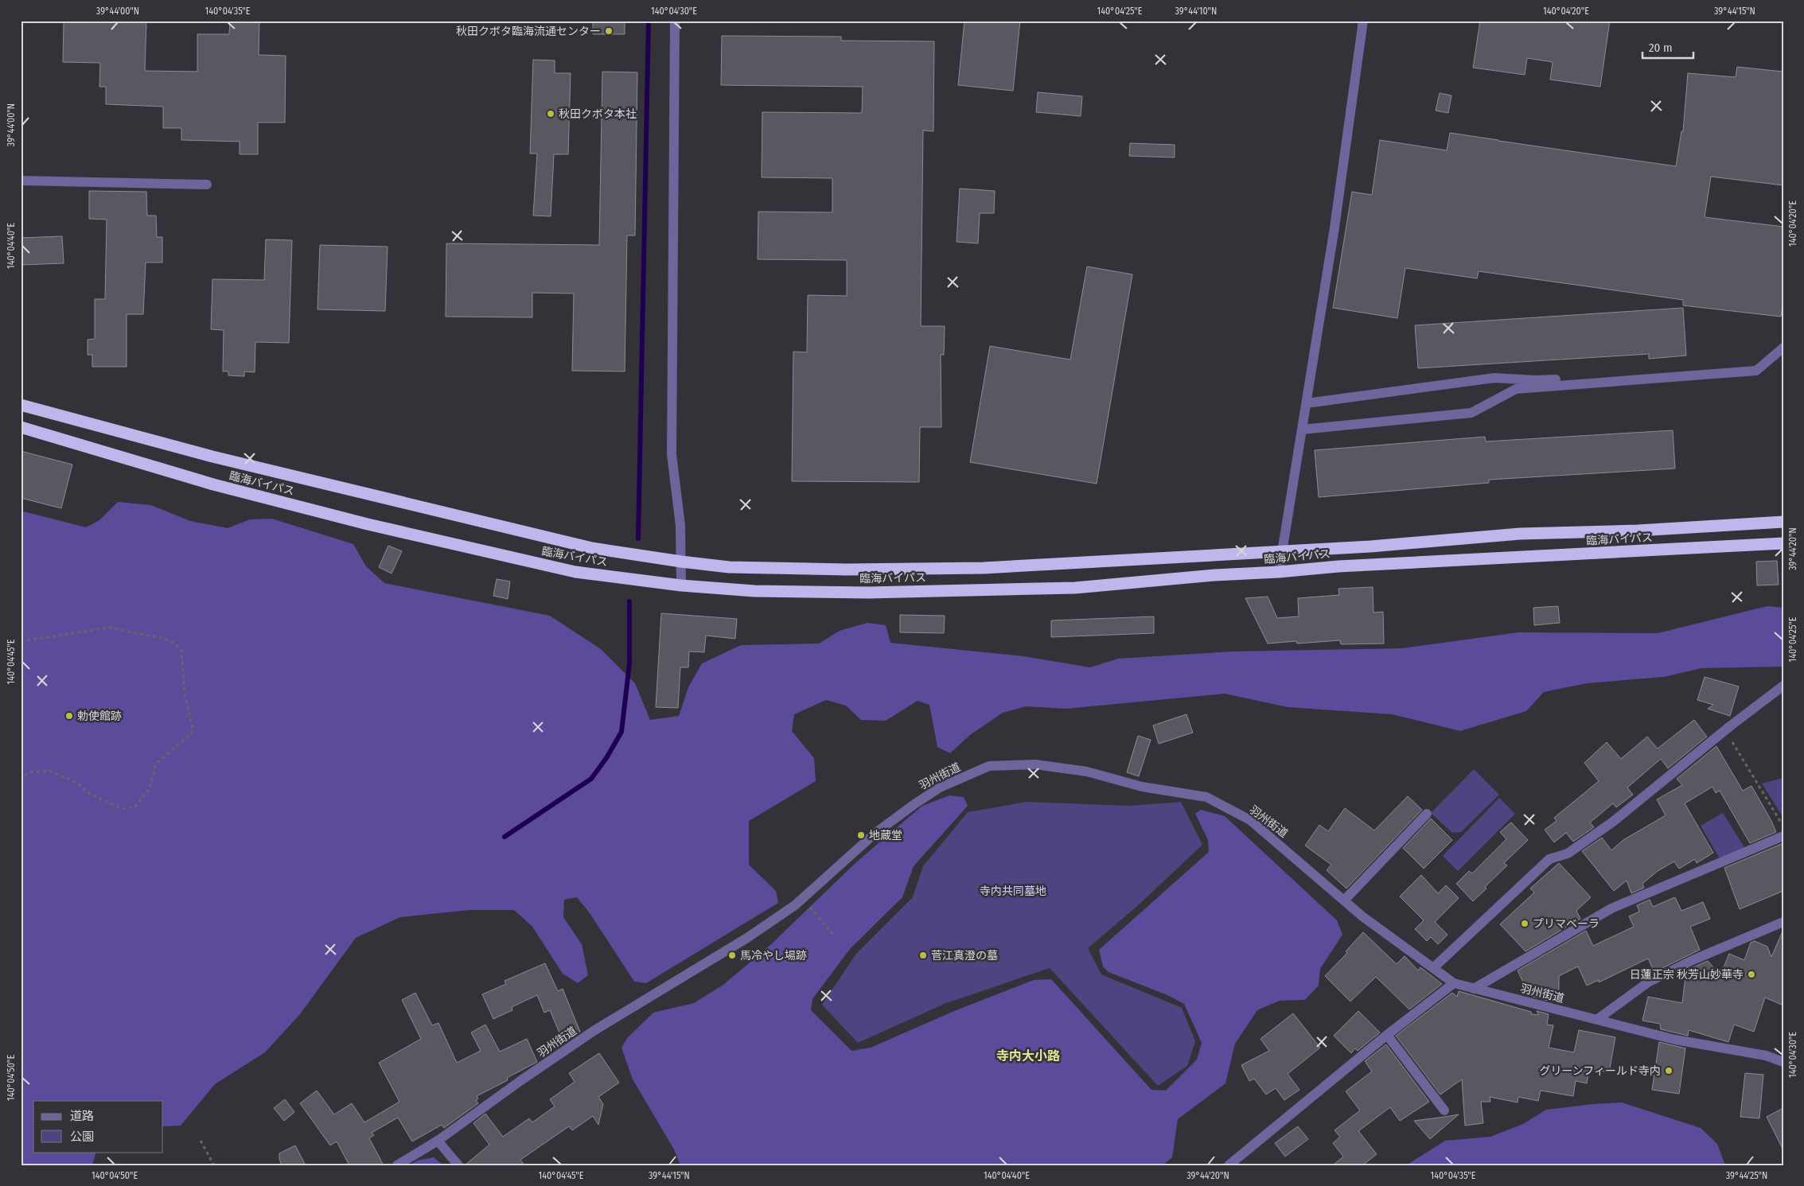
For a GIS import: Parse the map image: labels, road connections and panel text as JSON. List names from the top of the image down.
{
  "streets": {
    "highway": ["臨海バイパス"],
    "street": ["羽州街道"]
  },
  "districts": ["寺内大小路"],
  "parks": ["寺内共同墓地"],
  "places": [
    "秋田クボタ臨海流通センター",
    "秋田クボタ本社",
    "勅使館跡",
    "地蔵堂",
    "プリマベーラ",
    "馬冷やし場跡",
    "菅江真澄の墓",
    "日蓮正宗 秋芳山妙華寺",
    "グリーンフィールド寺内"
  ],
  "legend": ["道路", "公園"],
  "scale_bar": "20 m",
  "coordinates": [
    "39°44'00\"N",
    "140°04'35\"E",
    "140°04'30\"E",
    "140°04'25\"E",
    "39°44'10\"N",
    "140°04'20\"E",
    "39°44'15\"N",
    "140°04'40\"E",
    "39°44'20\"N",
    "140°04'45\"E",
    "140°04'50\"E",
    "39°44'25\"N"
  ]
}
